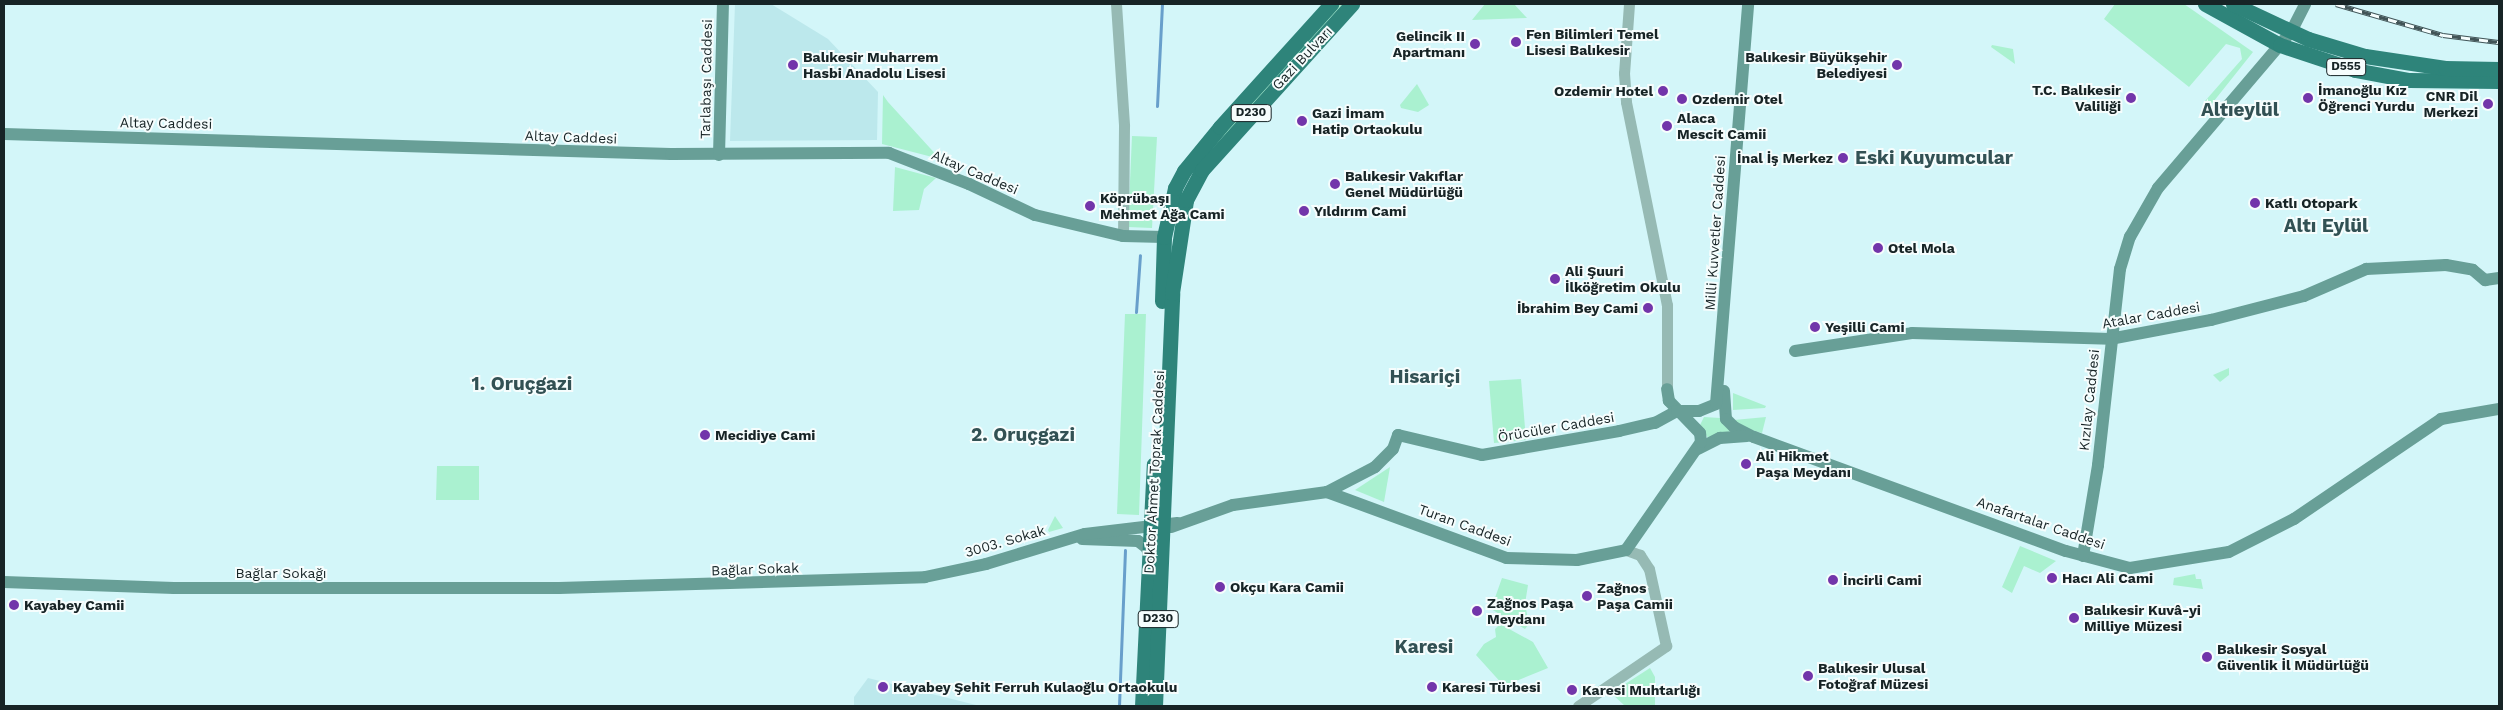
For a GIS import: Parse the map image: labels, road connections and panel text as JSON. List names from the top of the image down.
{
  "streets": {
    "highway": [
      "Gazi Bulvarı",
      "D555",
      "D230",
      "Doktor Ahmet Toprak Caddesi"
    ],
    "main road": [
      "Tarlabaşı Caddesi",
      "Altay Caddesi",
      "Milli Kuvvetler Caddesi",
      "Atalar Caddesi",
      "Kızılay Caddesi",
      "Örücüler Caddesi",
      "Anafartalar Caddesi",
      "Turan Caddesi",
      "3003. Sokak",
      "Bağlar Sokak",
      "Bağlar Sokağı"
    ]
  },
  "crossings": [
    ["Gazi Bulvarı", "Altay Caddesi"],
    ["Gazi Bulvarı", "Doktor Ahmet Toprak Caddesi"],
    ["D555", "Kızılay Caddesi"],
    ["Tarlabaşı Caddesi", "Altay Caddesi"],
    ["Altay Caddesi", "Doktor Ahmet Toprak Caddesi"],
    ["Milli Kuvvetler Caddesi", "Örücüler Caddesi"],
    ["Atalar Caddesi", "Kızılay Caddesi"],
    ["Kızılay Caddesi", "Anafartalar Caddesi"],
    ["Örücüler Caddesi", "Turan Caddesi"],
    ["Doktor Ahmet Toprak Caddesi", "Turan Caddesi"],
    ["Doktor Ahmet Toprak Caddesi", "3003. Sokak"],
    ["Turan Caddesi", "3003. Sokak"],
    ["3003. Sokak", "Bağlar Sokak"],
    ["Bağlar Sokak", "Bağlar Sokağı"]
  ],
  "districts": [
    "Altıeylül",
    "Eski Kuyumcular",
    "Altı Eylül",
    "Hisariçi",
    "1. Oruçgazi",
    "2. Oruçgazi",
    "Karesi"
  ],
  "places": [
    "Fen Bilimleri Temel Lisesi Balıkesir",
    "Gelincik II Apartmanı",
    "Balıkesir Muharrem Hasbi Anadolu Lisesi",
    "Balıkesir Büyükşehir Belediyesi",
    "Ozdemir Hotel",
    "T.C. Balıkesir Valiliği",
    "İmanoğlu Kız Öğrenci Yurdu",
    "Ozdemir Otel",
    "CNR Dil Merkezi",
    "Gazi İmam Hatip Ortaokulu",
    "Alaca Mescit Camii",
    "İnal İş Merkez",
    "Balıkesir Vakıflar Genel Müdürlüğü",
    "Katlı Otopark",
    "Köprübaşı Mehmet Ağa Cami",
    "Yıldırım Cami",
    "Otel Mola",
    "Ali Şuuri İlköğretim Okulu",
    "İbrahim Bey Cami",
    "Yeşilli Cami",
    "Mecidiye Cami",
    "Ali Hikmet Paşa Meydanı",
    "Hacı Ali Cami",
    "İncirli Cami",
    "Okçu Kara Camii",
    "Zağnos Paşa Camii",
    "Kayabey Camii",
    "Zağnos Paşa Meydanı",
    "Balıkesir Kuvâ-yi Milliye Müzesi",
    "Balıkesir Sosyal Güvenlik İl Müdürlüğü",
    "Balıkesir Ulusal Fotoğraf Müzesi",
    "Kayabey Şehit Ferruh Kulaoğlu Ortaokulu",
    "Karesi Türbesi",
    "Karesi Muhtarlığı"
  ]
}
